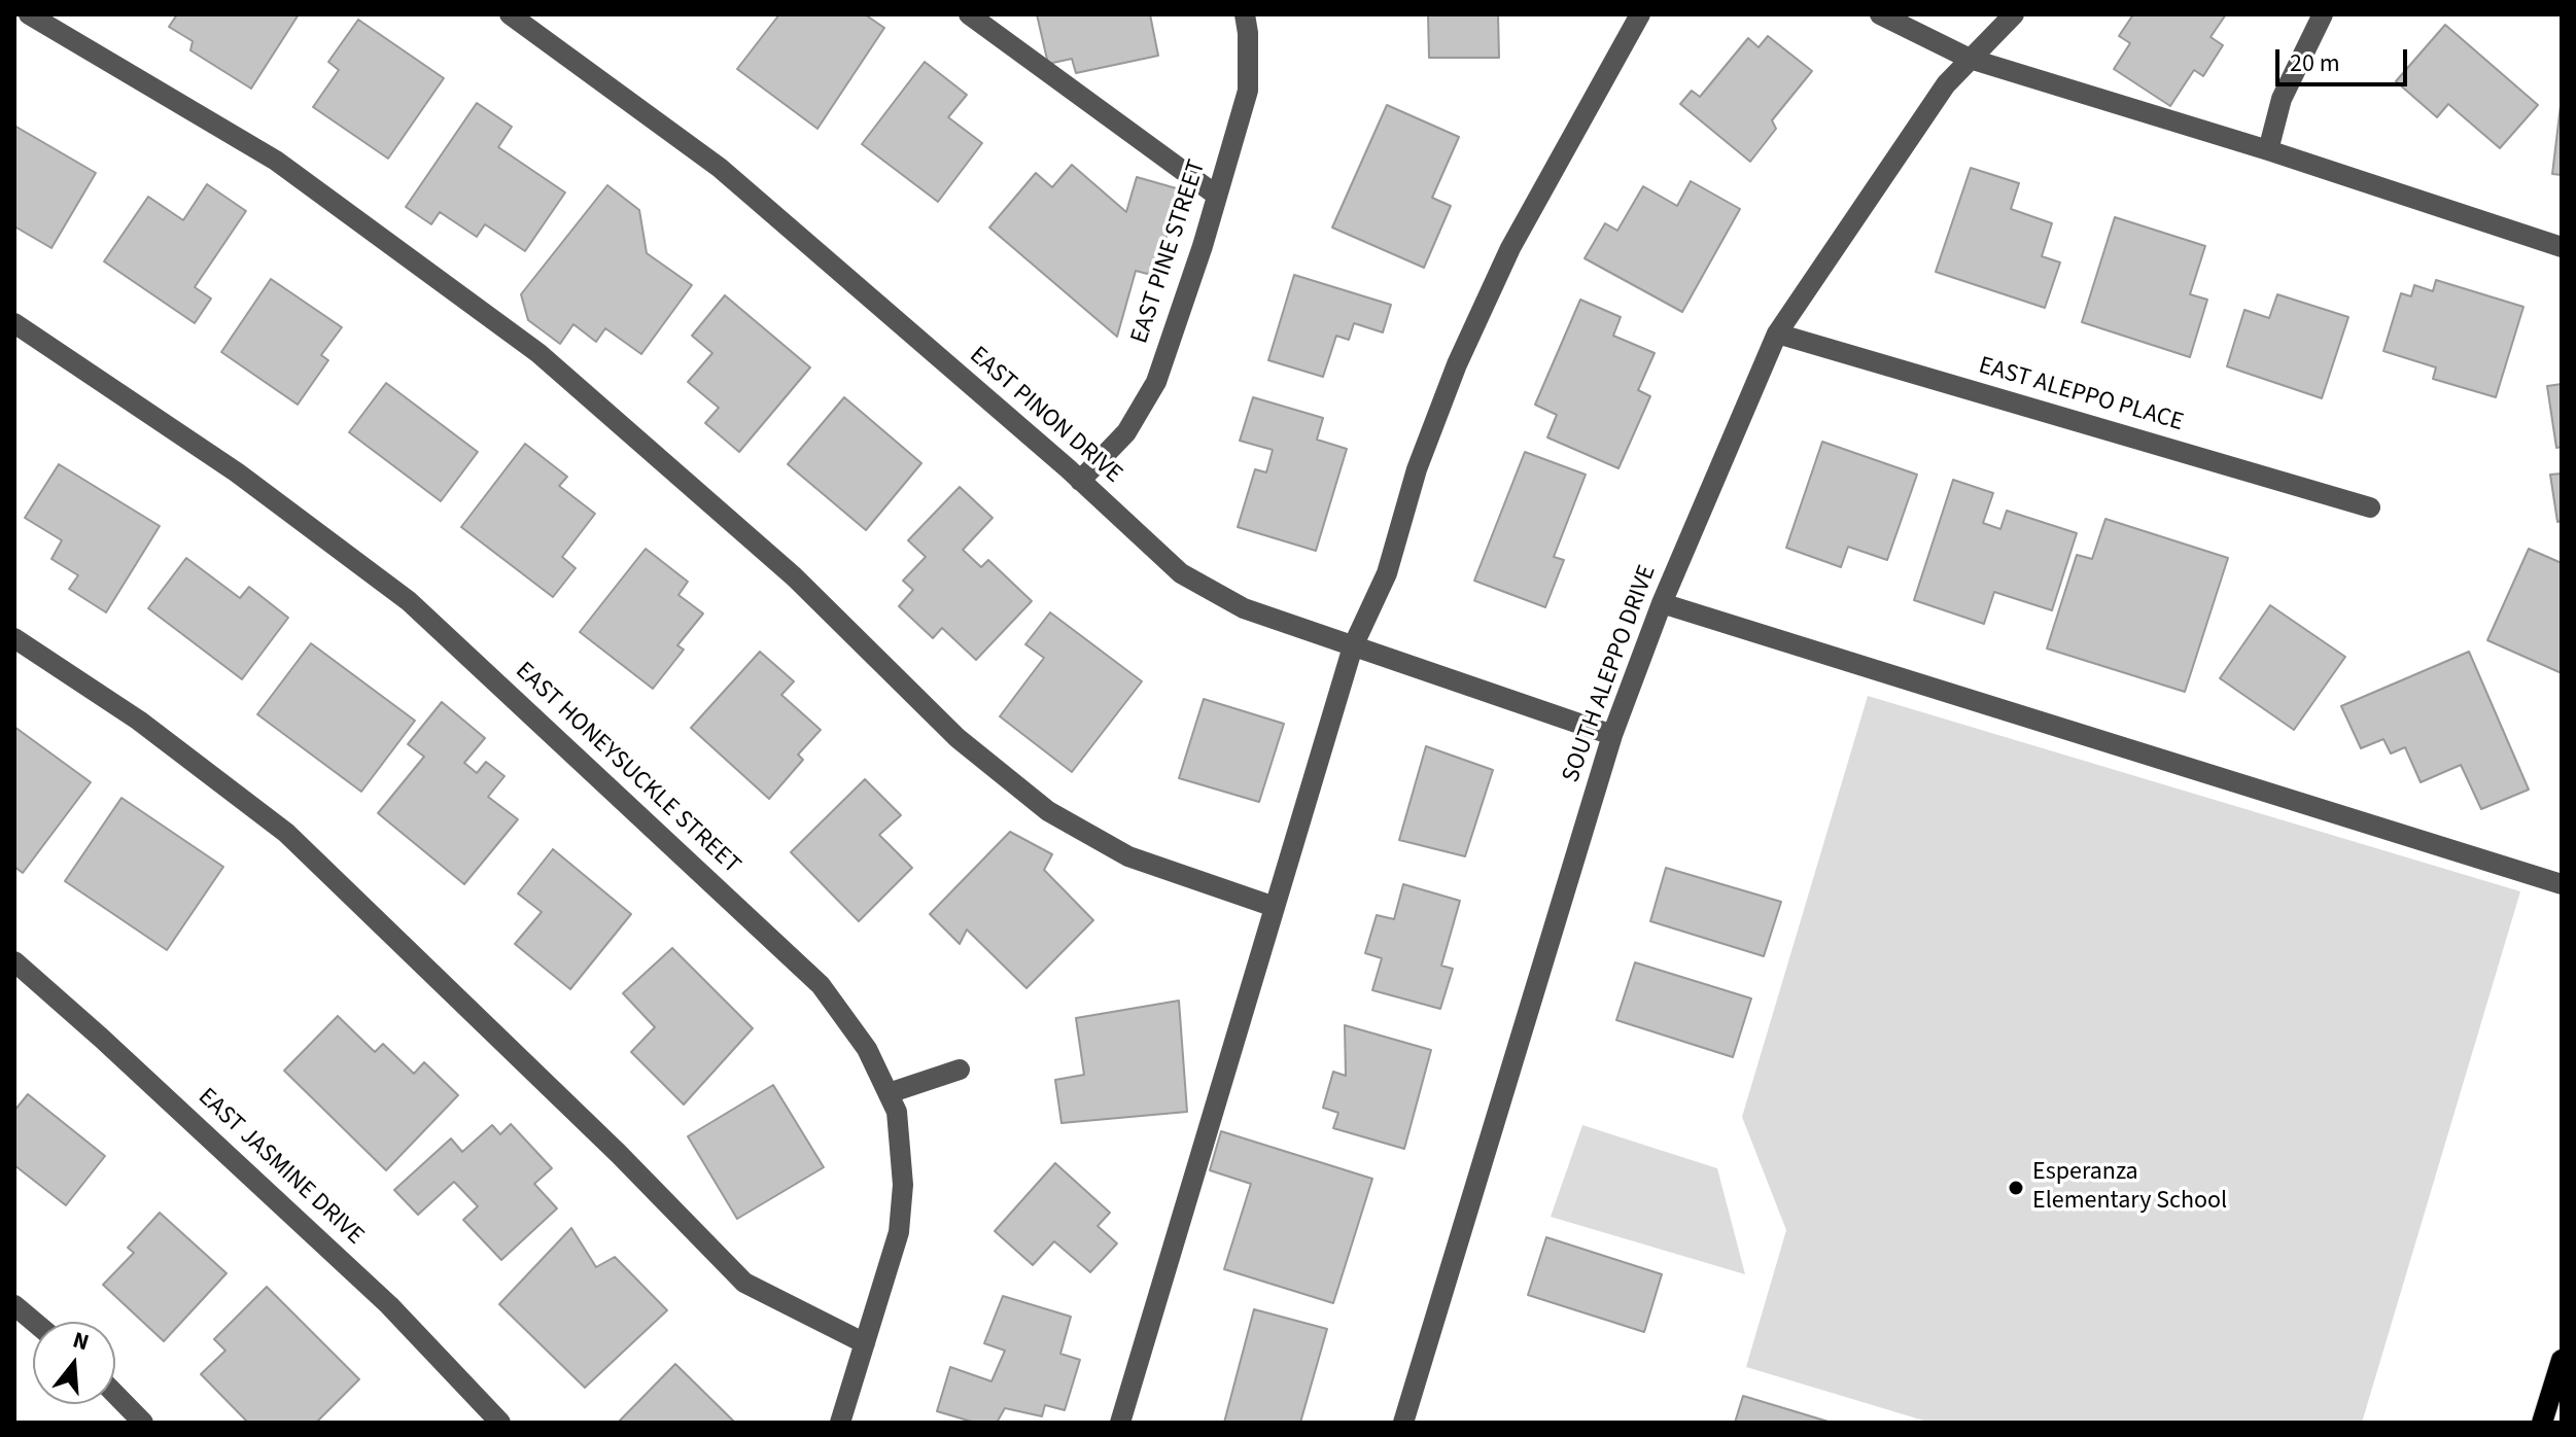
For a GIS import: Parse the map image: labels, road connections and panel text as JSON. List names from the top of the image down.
{
  "streets": {
    "street": [
      "EAST PINE STREET",
      "EAST ALEPPO PLACE",
      "EAST PINON DRIVE",
      "SOUTH ALEPPO DRIVE",
      "EAST HONEYSUCKLE STREET",
      "EAST JASMINE DRIVE"
    ]
  },
  "crossings": [
    ["EAST PINE STREET", "EAST PINON DRIVE"],
    ["EAST ALEPPO PLACE", "SOUTH ALEPPO DRIVE"],
    ["EAST PINON DRIVE", "SOUTH ALEPPO DRIVE"]
  ],
  "places": ["Esperanza Elementary School"],
  "scale_bar": "20 m",
  "north": "top"
}
